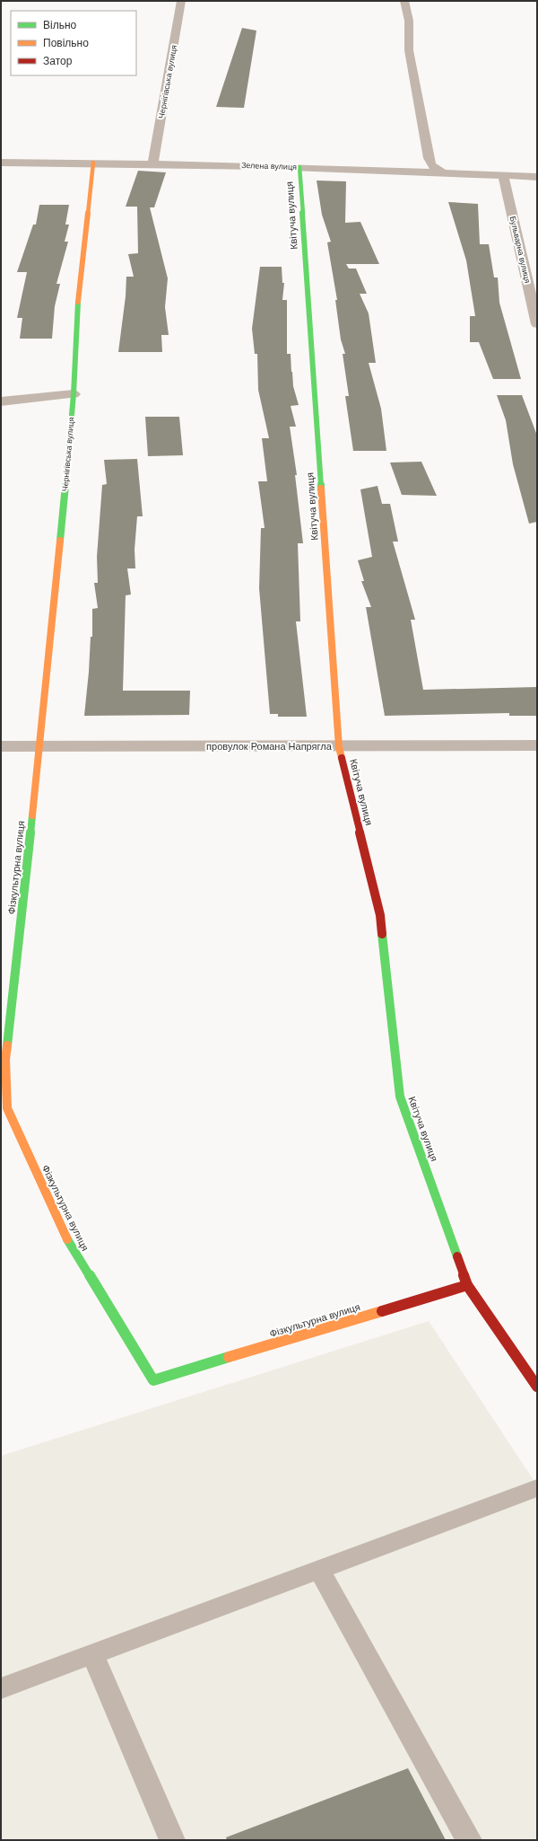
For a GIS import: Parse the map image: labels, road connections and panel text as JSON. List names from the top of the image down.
{
  "streets": {
    "street": [
      "Чернігівська вулиця",
      "Зелена вулиця",
      "Квітуча вулиця",
      "Бульварна вулиця",
      "провулок Романа Напрягла",
      "Фізкультурна вулиця"
    ]
  },
  "crossings": [
    ["Чернігівська вулиця", "Зелена вулиця"],
    ["Чернігівська вулиця", "провулок Романа Напрягла"],
    ["Чернігівська вулиця", "Фізкультурна вулиця"],
    ["Зелена вулиця", "Квітуча вулиця"],
    ["Зелена вулиця", "Бульварна вулиця"],
    ["Квітуча вулиця", "провулок Романа Напрягла"],
    ["Квітуча вулиця", "Фізкультурна вулиця"],
    ["провулок Романа Напрягла", "Фізкультурна вулиця"]
  ],
  "legend": ["Вільно", "Повільно", "Затор"]
}
